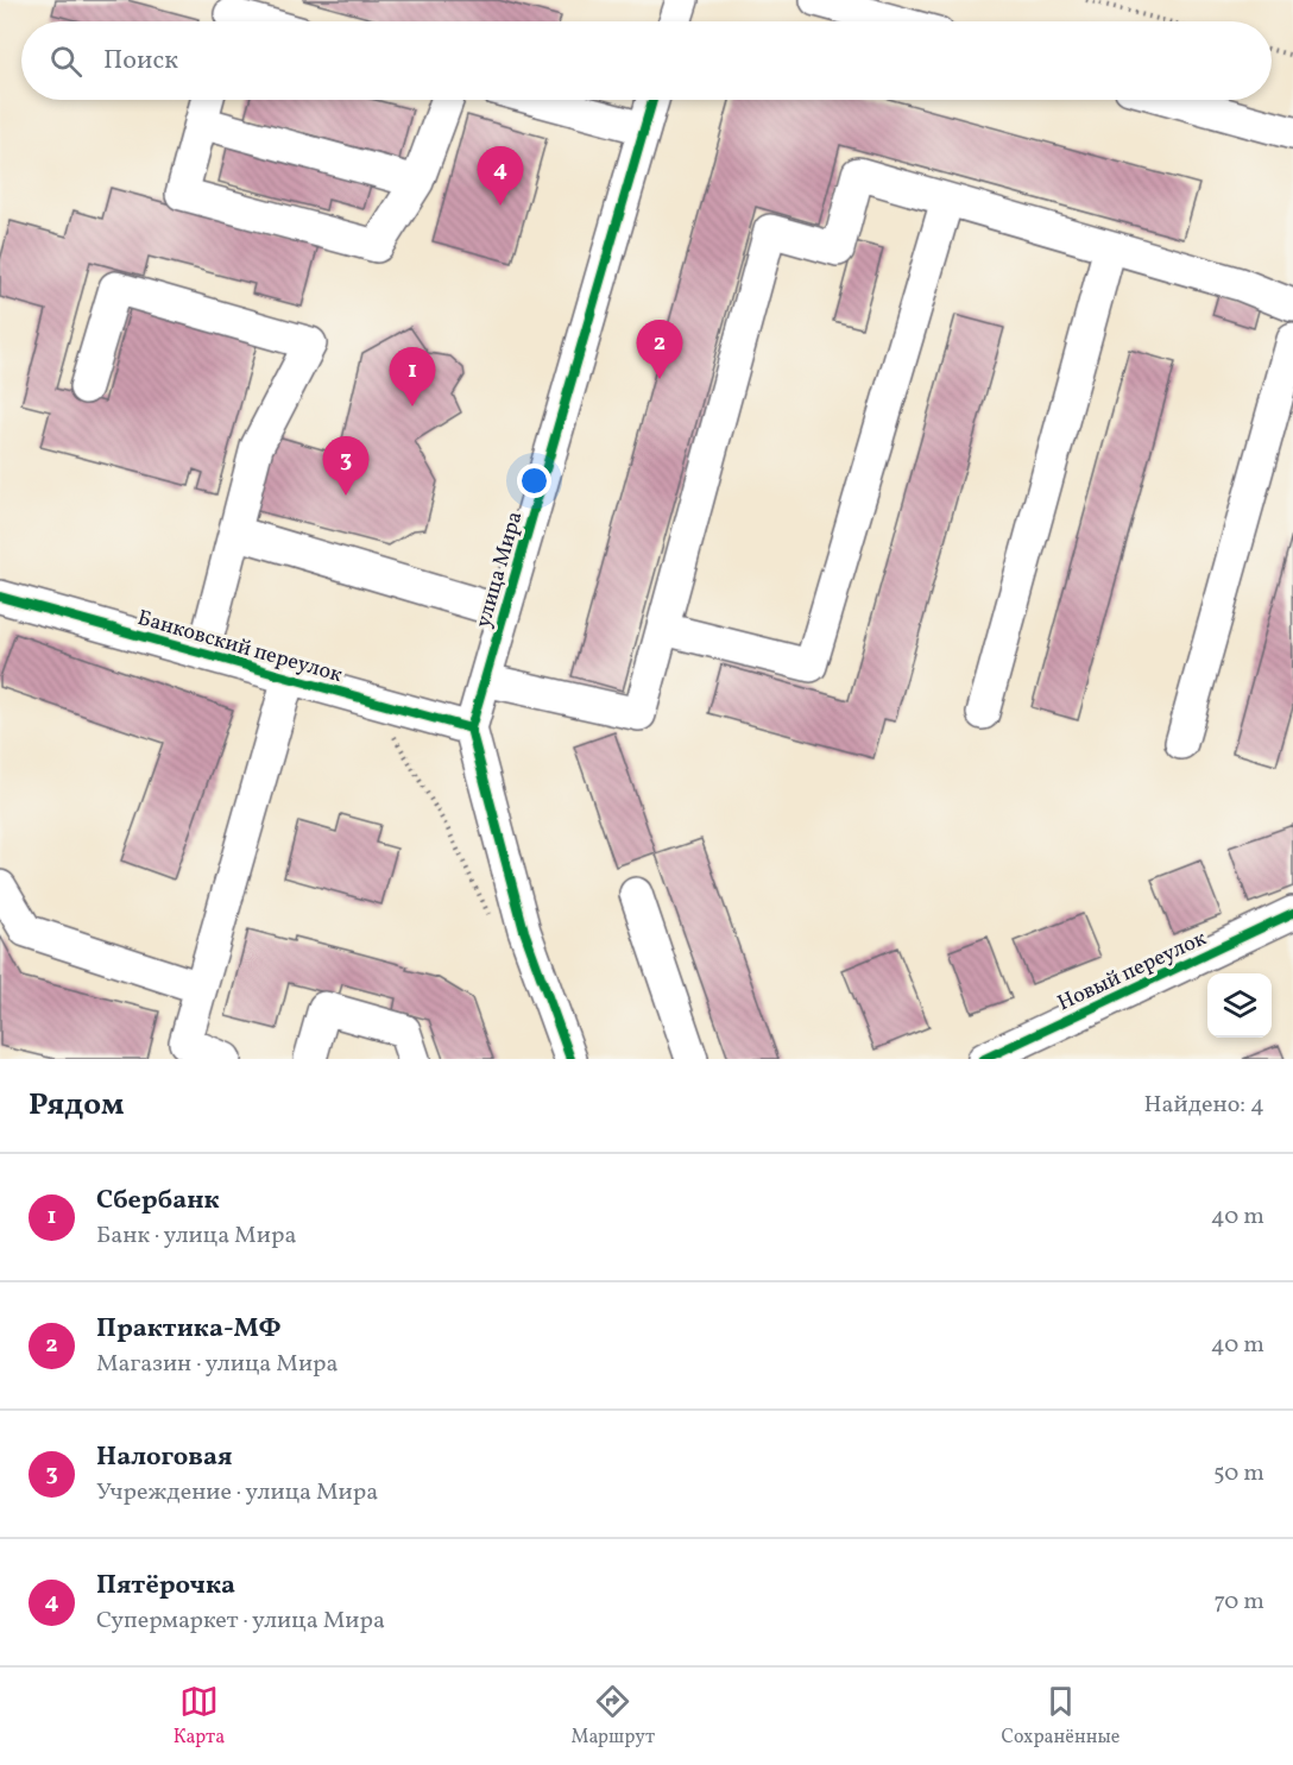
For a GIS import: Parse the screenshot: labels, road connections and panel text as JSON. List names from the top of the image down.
{
  "streets": {
    "street": ["улица Мира", "Банковский переулок", "Новый переулок"]
  },
  "crossings": [
    ["улица Мира", "Банковский переулок"]
  ],
  "page": {
    "search": "Поиск",
    "pins": [
      "4",
      "2",
      "1",
      "3"
    ],
    "heading": ["Рядом", "Найдено: 4"],
    "list": [
      {
        "mark": "1",
        "name": "Сбербанк",
        "note": "Банк · улица Мира",
        "value": "40 m"
      },
      {
        "mark": "2",
        "name": "Практика-МФ",
        "note": "Магазин · улица Мира",
        "value": "40 m"
      },
      {
        "mark": "3",
        "name": "Налоговая",
        "note": "Учреждение · улица Мира",
        "value": "50 m"
      },
      {
        "mark": "4",
        "name": "Пятёрочка",
        "note": "Супермаркет · улица Мира",
        "value": "70 m"
      }
    ],
    "nav": ["Карта", "Маршрут", "Сохранённые"]
  }
}
